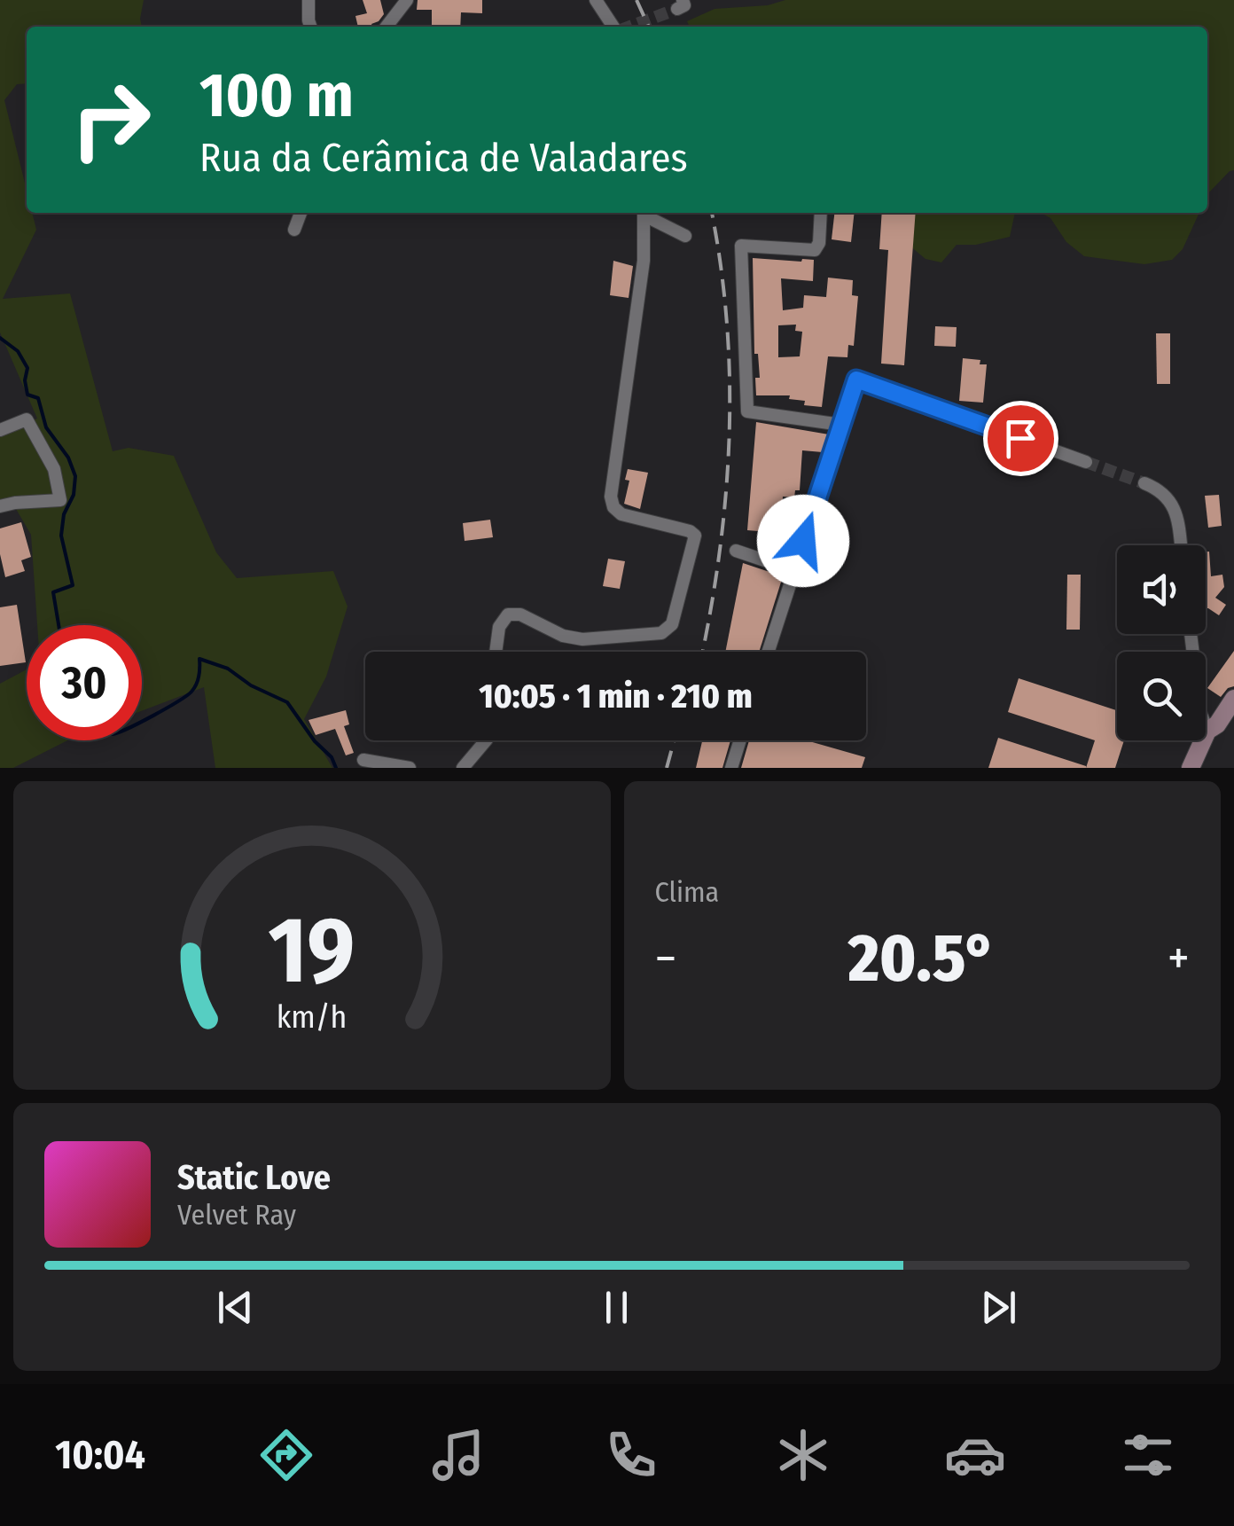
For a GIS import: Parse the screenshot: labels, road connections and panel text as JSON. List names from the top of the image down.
{
  "page": {
    "turn": ["100 m", "Rua da Cerâmica de Valadares"],
    "limit": "30",
    "trip": "10:05 · 1 min · 210 m",
    "tile": "Clima",
    "heat": ["−", "20.5°", "+"],
    "song": ["Static Love", "Velvet Ray"],
    "tabs": "10:04",
    "gauge": ["19", "km/h"]
  }
}
